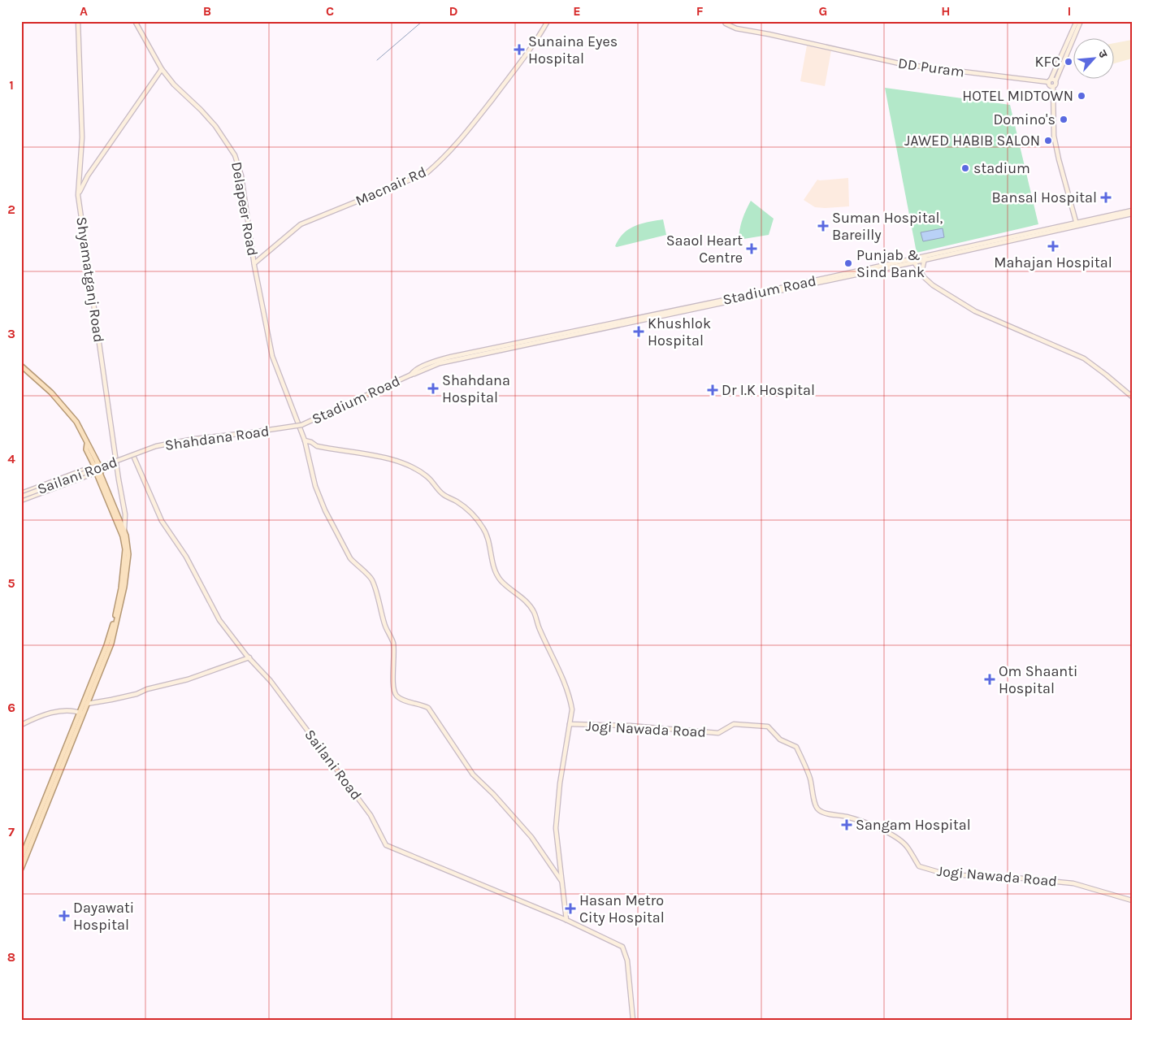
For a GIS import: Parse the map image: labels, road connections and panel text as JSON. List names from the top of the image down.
{
  "streets": {
    "street": [
      "DD Puram",
      "Macnair Rd",
      "Delapeer Road",
      "Shyamatganj Road",
      "Stadium Road",
      "Shahdana Road",
      "Sailani Road",
      "Jogi Nawada Road"
    ]
  },
  "crossings": [
    ["Macnair Rd", "Delapeer Road"],
    ["Delapeer Road", "Stadium Road"],
    ["Delapeer Road", "Shahdana Road"],
    ["Stadium Road", "Shahdana Road"],
    ["Shahdana Road", "Sailani Road"]
  ],
  "places": {
    "health": [
      "Sunaina Eyes Hospital",
      "Bansal Hospital",
      "Suman Hospital, Bareilly",
      "Mahajan Hospital",
      "Saaol Heart Centre",
      "Khushlok Hospital",
      "Shahdana Hospital",
      "Dr I.K Hospital",
      "Om Shaanti Hospital",
      "Sangam Hospital",
      "Hasan Metro City Hospital",
      "Dayawati Hospital"
    ],
    "other": [
      "KFC",
      "HOTEL MIDTOWN",
      "Domino's",
      "JAWED HABIB SALON",
      "stadium",
      "Punjab & Sind Bank"
    ]
  },
  "north": "top right",
  "grid": {
    "columns": [
      "A",
      "B",
      "C",
      "D",
      "E",
      "F",
      "G",
      "H",
      "I"
    ],
    "rows": [
      "1",
      "2",
      "3",
      "4",
      "5",
      "6",
      "7",
      "8"
    ]
  }
}
